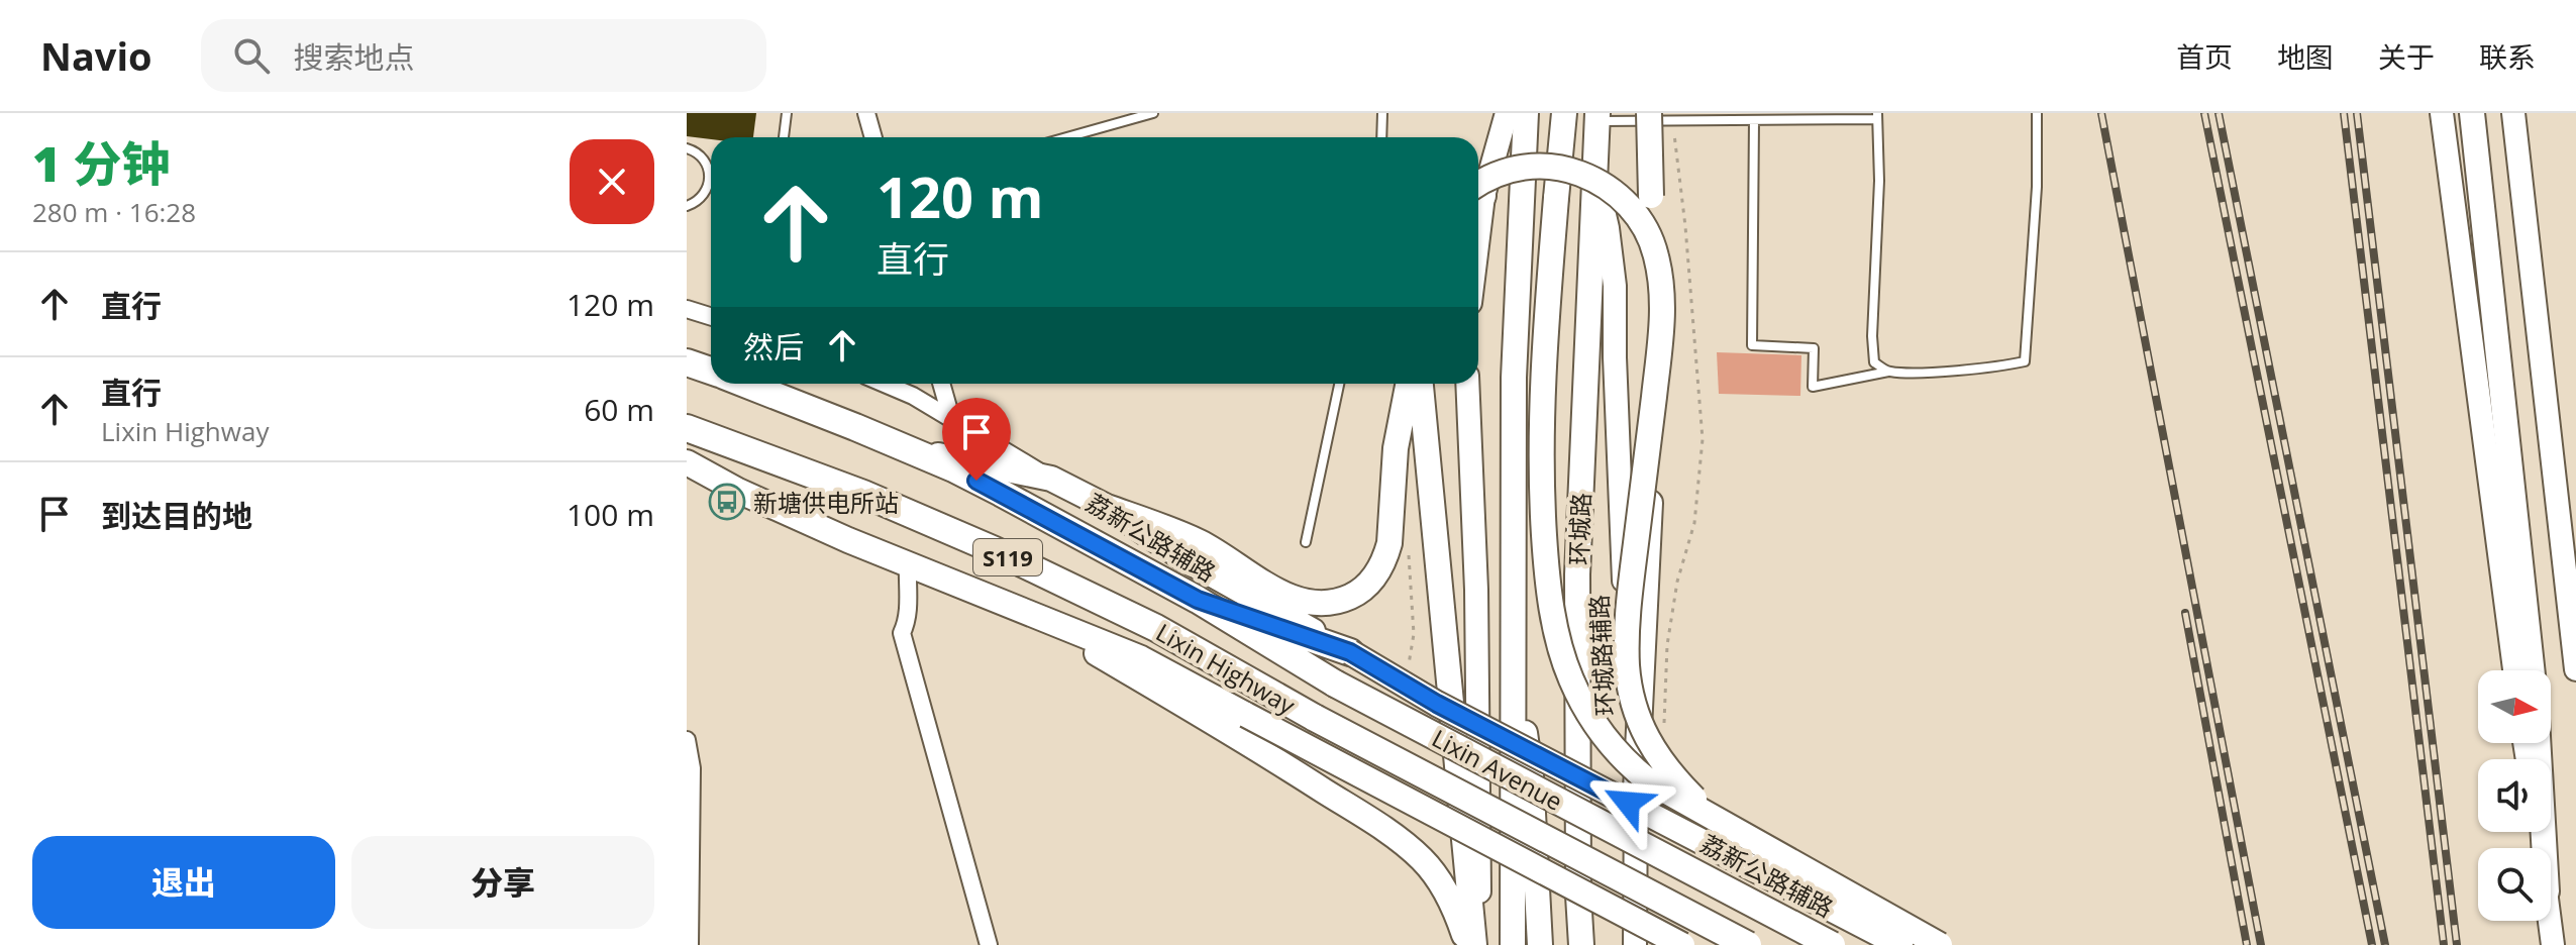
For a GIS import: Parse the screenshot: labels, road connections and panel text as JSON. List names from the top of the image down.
{
  "streets": {
    "main road": [
      "环城路",
      "荔新公路辅路",
      "S119",
      "Lixin Highway",
      "Lixin Avenue"
    ],
    "street": ["环城路辅路"]
  },
  "crossings": [
    ["环城路", "环城路辅路"],
    ["荔新公路辅路", "Lixin Highway"],
    ["Lixin Highway", "Lixin Avenue"]
  ],
  "places": {
    "bus stop": ["新塘供电所站"]
  },
  "north": "right",
  "page": {
    "header": "Navio",
    "search": "搜索地点",
    "nav": [
      "首页",
      "地图",
      "关于",
      "联系"
    ],
    "heading": ["1 分钟", "280 m · 16:28"],
    "turn": ["120 m", "直行"],
    "list": [
      {
        "name": "直行",
        "value": "120 m"
      },
      {
        "name": "直行",
        "note": "Lixin Highway",
        "value": "60 m"
      },
      {
        "name": "到达目的地",
        "value": "100 m"
      }
    ],
    "then": "然后",
    "buttons": ["退出", "分享"]
  }
}
